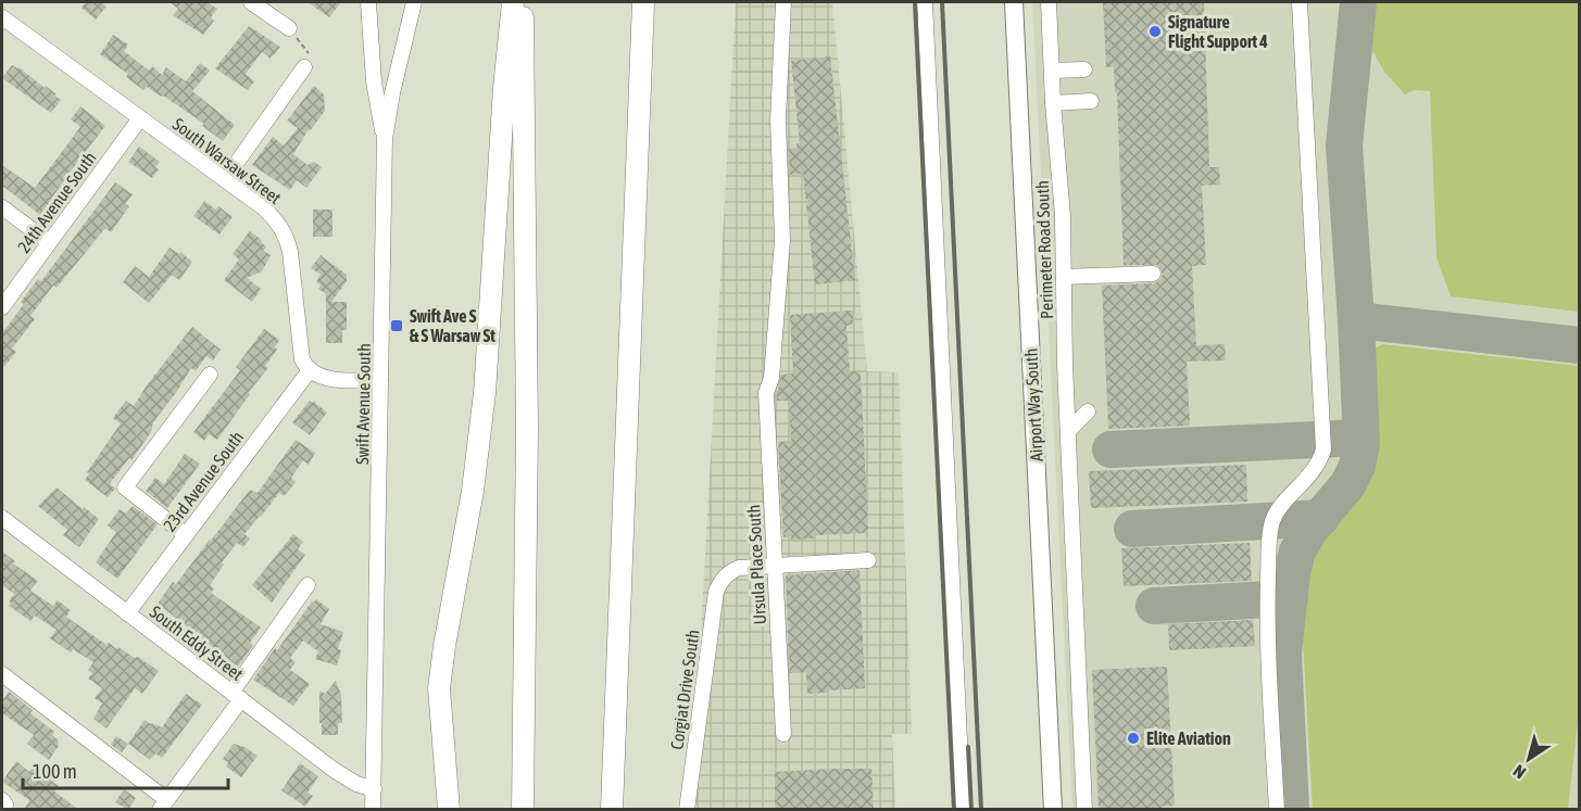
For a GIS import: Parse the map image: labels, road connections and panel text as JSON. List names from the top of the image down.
{
  "streets": {
    "main road": ["Airport Way South"],
    "street": [
      "South Warsaw Street",
      "24th Avenue South",
      "Perimeter Road South",
      "Swift Avenue South",
      "23rd Avenue South",
      "Ursula Place South",
      "South Eddy Street",
      "Corgiat Drive South"
    ]
  },
  "crossings": [
    ["South Warsaw Street", "24th Avenue South"],
    ["South Warsaw Street", "23rd Avenue South"],
    ["Swift Avenue South", "South Eddy Street"],
    ["23rd Avenue South", "South Eddy Street"],
    ["Ursula Place South", "Corgiat Drive South"]
  ],
  "places": {
    "other": ["Signature Flight Support 4", "Elite Aviation"],
    "transit": ["Swift Ave S & S Warsaw St"]
  },
  "scale_bar": "100 m",
  "north": "bottom left"
}
